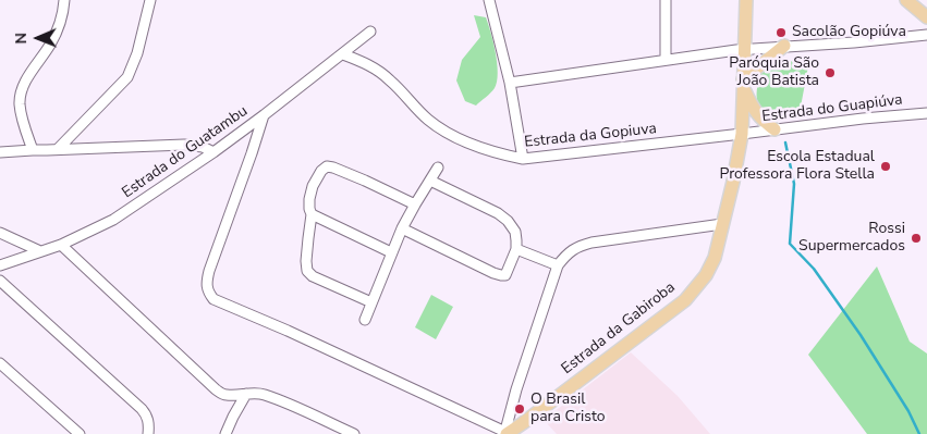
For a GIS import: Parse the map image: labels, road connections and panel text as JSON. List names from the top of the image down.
{
  "streets": {
    "main road": ["Estrada da Gabiroba"],
    "street": ["Estrada do Guapiúva", "Estrada da Gopiuva", "Estrada do Guatambu"]
  },
  "crossings": [
    ["Estrada do Guapiúva", "Estrada da Gopiuva"],
    ["Estrada do Guapiúva", "Estrada da Gabiroba"],
    ["Estrada da Gopiuva", "Estrada do Guatambu"],
    ["Estrada da Gopiuva", "Estrada da Gabiroba"]
  ],
  "places": [
    "Sacolão Gopiúva",
    "Paróquia São João Batista",
    "Escola Estadual Professora Flora Stella",
    "Rossi Supermercados",
    "O Brasil para Cristo"
  ],
  "north": "left"
}
